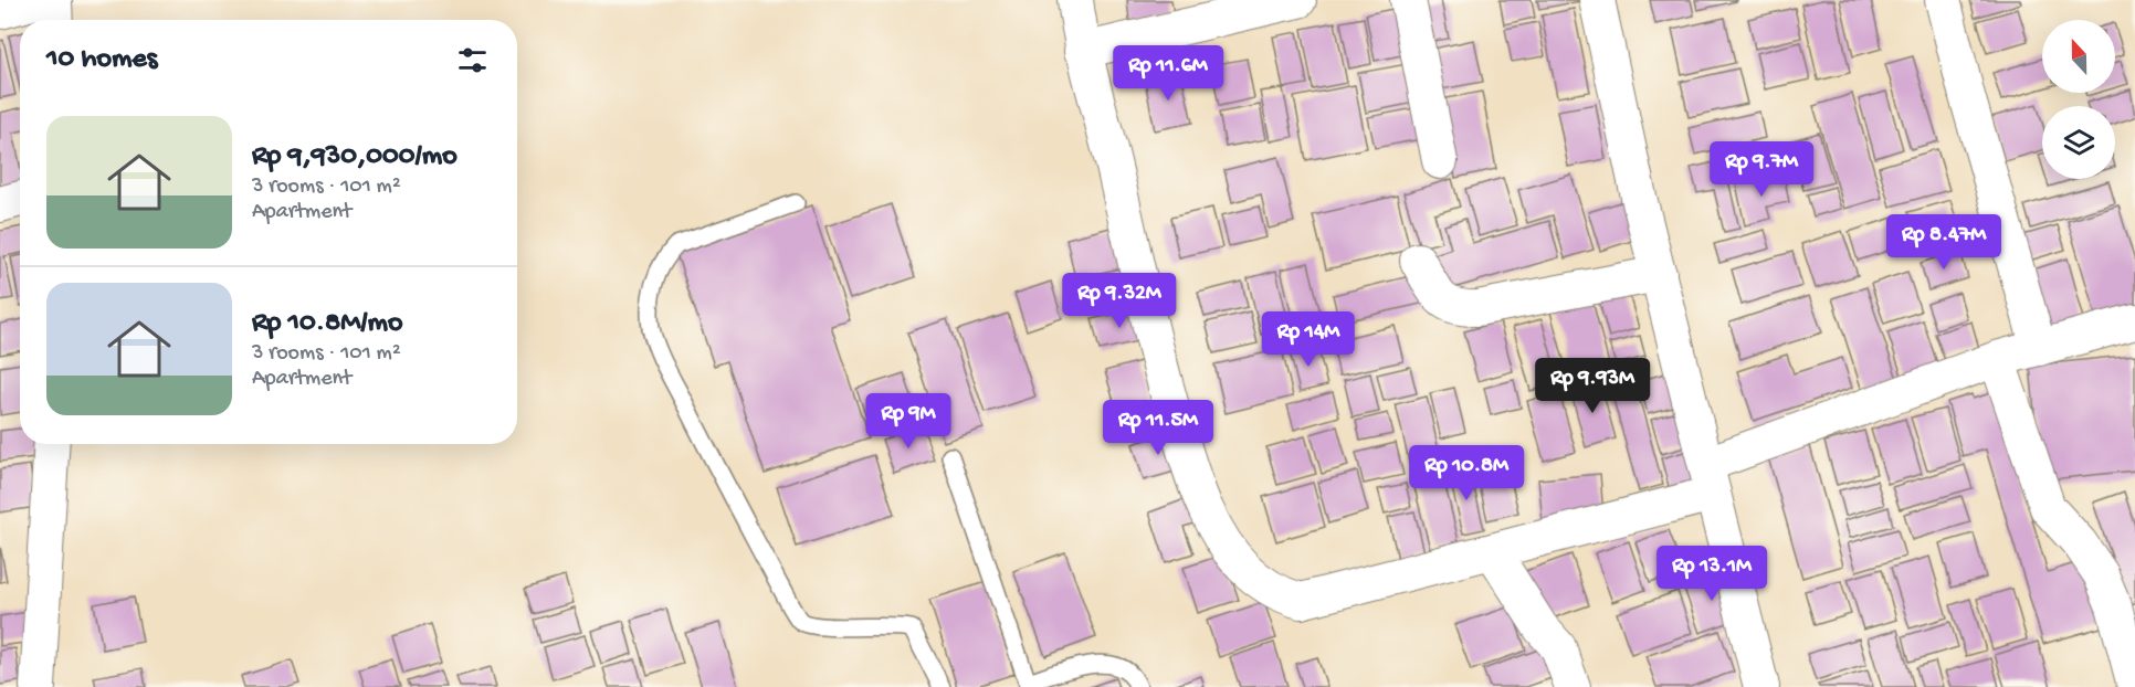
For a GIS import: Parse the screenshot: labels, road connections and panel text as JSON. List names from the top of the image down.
{
  "north": "top",
  "page": {
    "heading": "10 homes",
    "price": [
      "Rp 11.6M",
      "Rp 9.7M",
      "Rp 8.47M",
      "Rp 9.32M",
      "Rp 14M",
      "Rp 9.93M",
      "Rp 9M",
      "Rp 11.5M",
      "Rp 10.8M",
      "Rp 13.1M"
    ],
    "list": [
      {
        "name": "Rp 9,930,000/mo",
        "note": "3 rooms · 101 m² · Apartment"
      },
      {
        "name": "Rp 10.8M/mo",
        "note": "3 rooms · 101 m² · Apartment"
      }
    ]
  }
}
